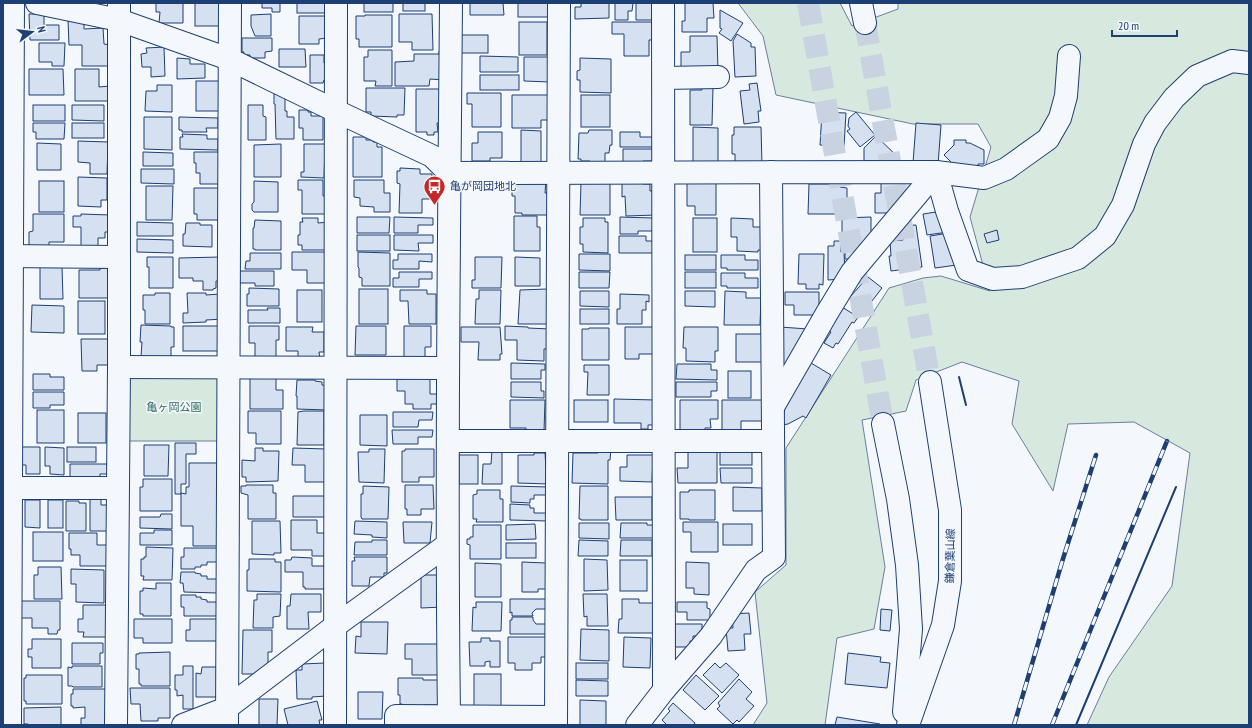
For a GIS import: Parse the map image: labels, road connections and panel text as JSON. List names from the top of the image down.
{
  "streets": {
    "street": ["鎌倉葉山線"]
  },
  "parks": ["亀ヶ岡公園"],
  "places": {
    "bus stop": ["亀が岡団地北"]
  },
  "scale_bar": "20 m",
  "north": "right"
}
